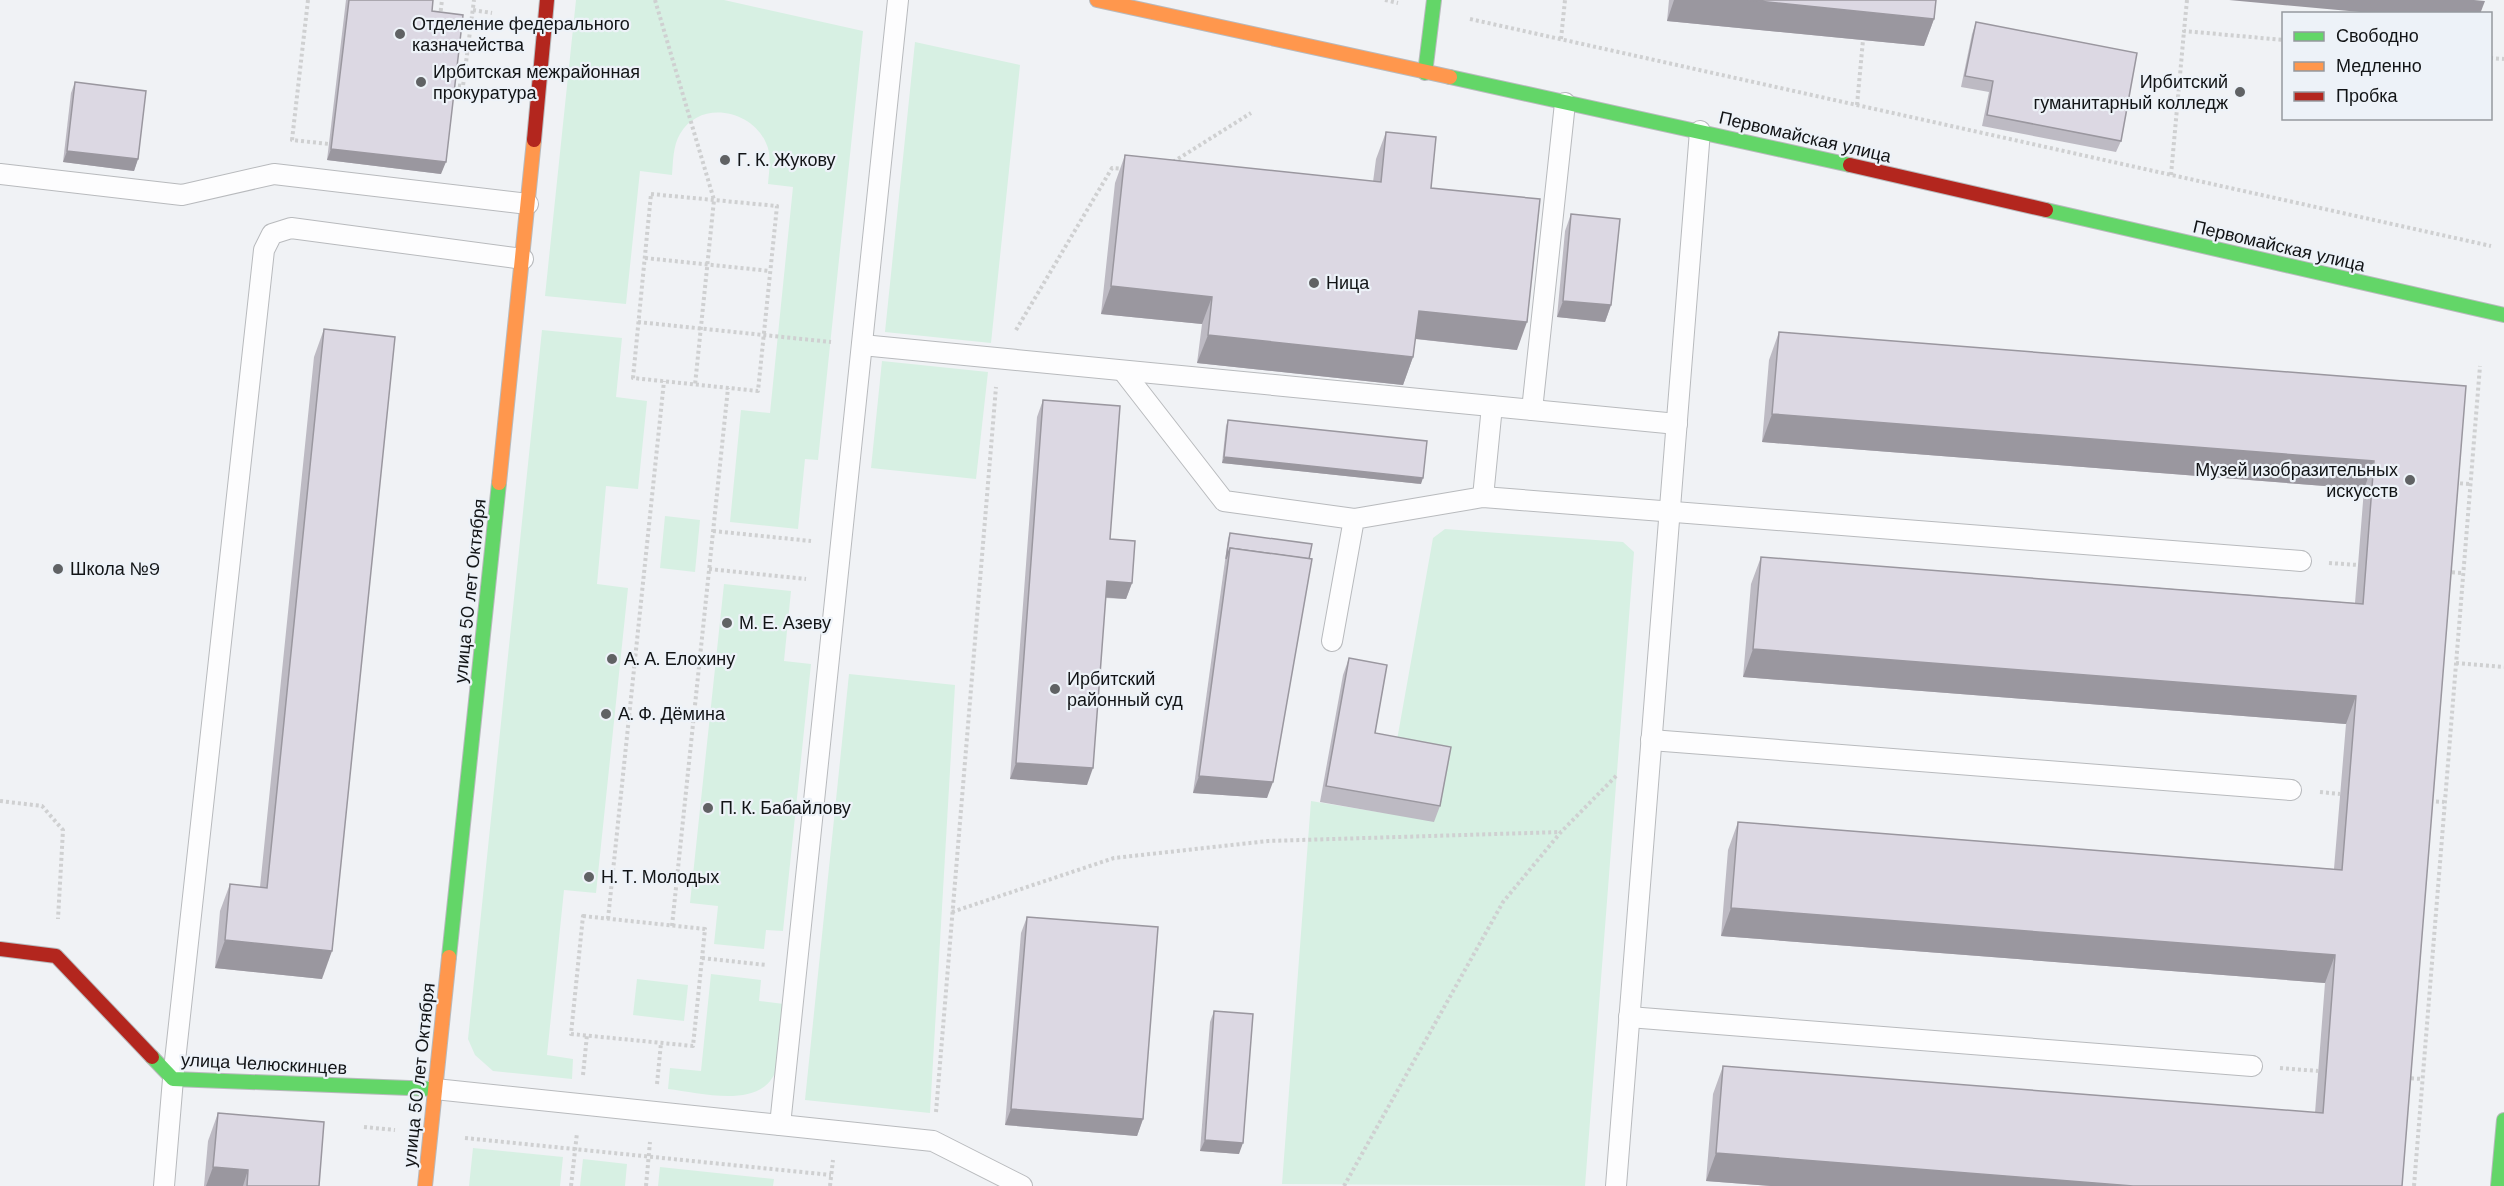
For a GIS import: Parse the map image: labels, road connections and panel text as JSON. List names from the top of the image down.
{
  "streets": {
    "street": ["Первомайская улица", "улица 50 лет Октября", "улица Челюскинцев"]
  },
  "crossings": [
    ["улица 50 лет Октября", "улица Челюскинцев"]
  ],
  "places": [
    "Отделение федерального казначейства",
    "Ирбитская межрайонная прокуратура",
    "Ирбитский гуманитарный колледж",
    "Г. К. Жукову",
    "Ница",
    "Музей изобразительных искусств",
    "Школа №9",
    "М. Е. Азеву",
    "А. А. Елохину",
    "Ирбитский районный суд",
    "А. Ф. Дёмина",
    "П. К. Бабайлову",
    "Н. Т. Молодых"
  ],
  "legend": ["Свободно", "Медленно", "Пробка"]
}
